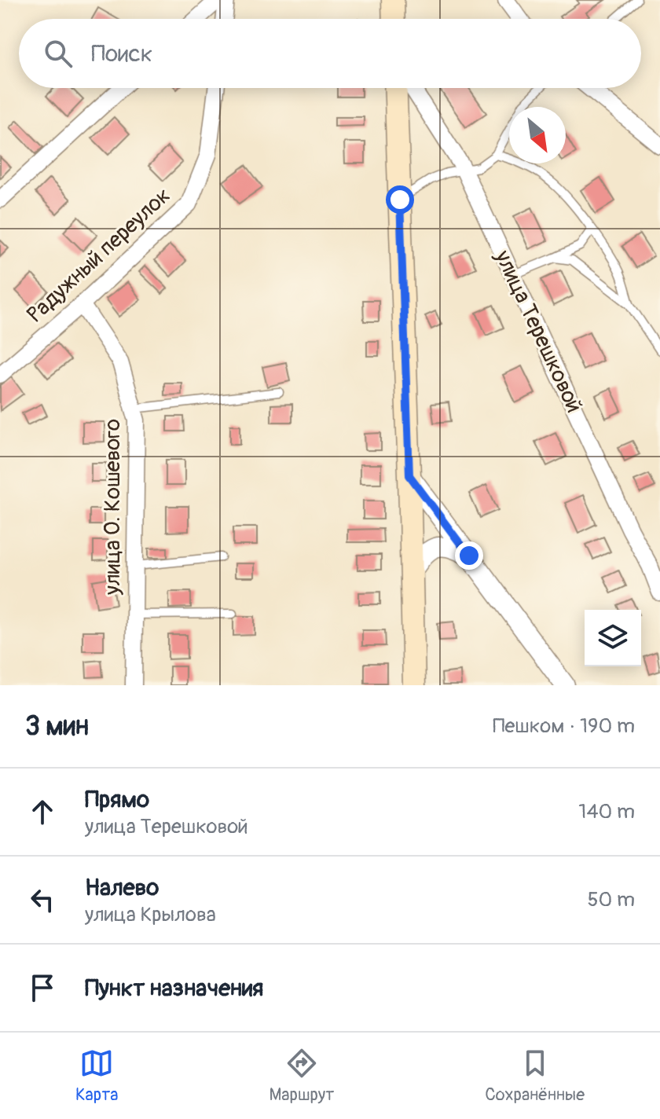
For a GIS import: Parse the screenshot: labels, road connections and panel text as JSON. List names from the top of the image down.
{
  "streets": {
    "street": ["Радужный переулок", "улица Терешковой", "улица О. Кошевого"]
  },
  "crossings": [
    ["Радужный переулок", "улица О. Кошевого"]
  ],
  "north": "bottom right",
  "page": {
    "search": "Поиск",
    "heading": ["3 мин", "Пешком · 190 m"],
    "list": [
      ["Прямо", "улица Терешковой", "140 m"],
      ["Налево", "улица Крылова", "50 m"],
      "Пункт назначения"
    ],
    "nav": ["Карта", "Маршрут", "Сохранённые"]
  }
}
